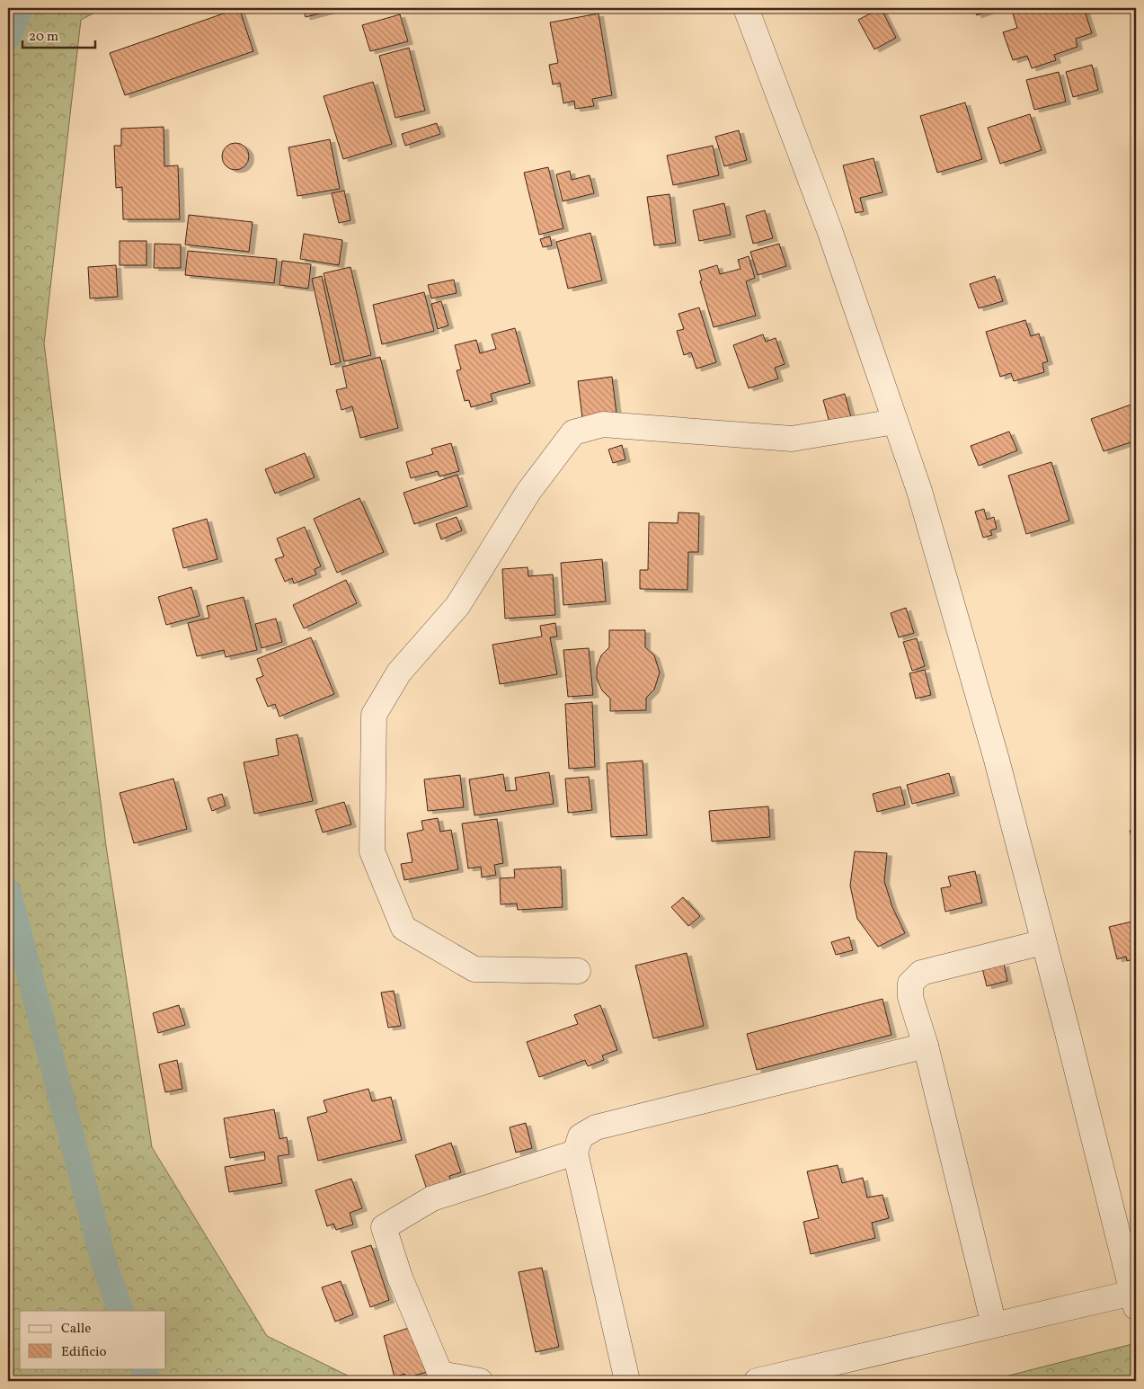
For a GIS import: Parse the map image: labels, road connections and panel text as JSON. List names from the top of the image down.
{
  "legend": ["Calle", "Edificio"],
  "scale_bar": "20 m"
}
